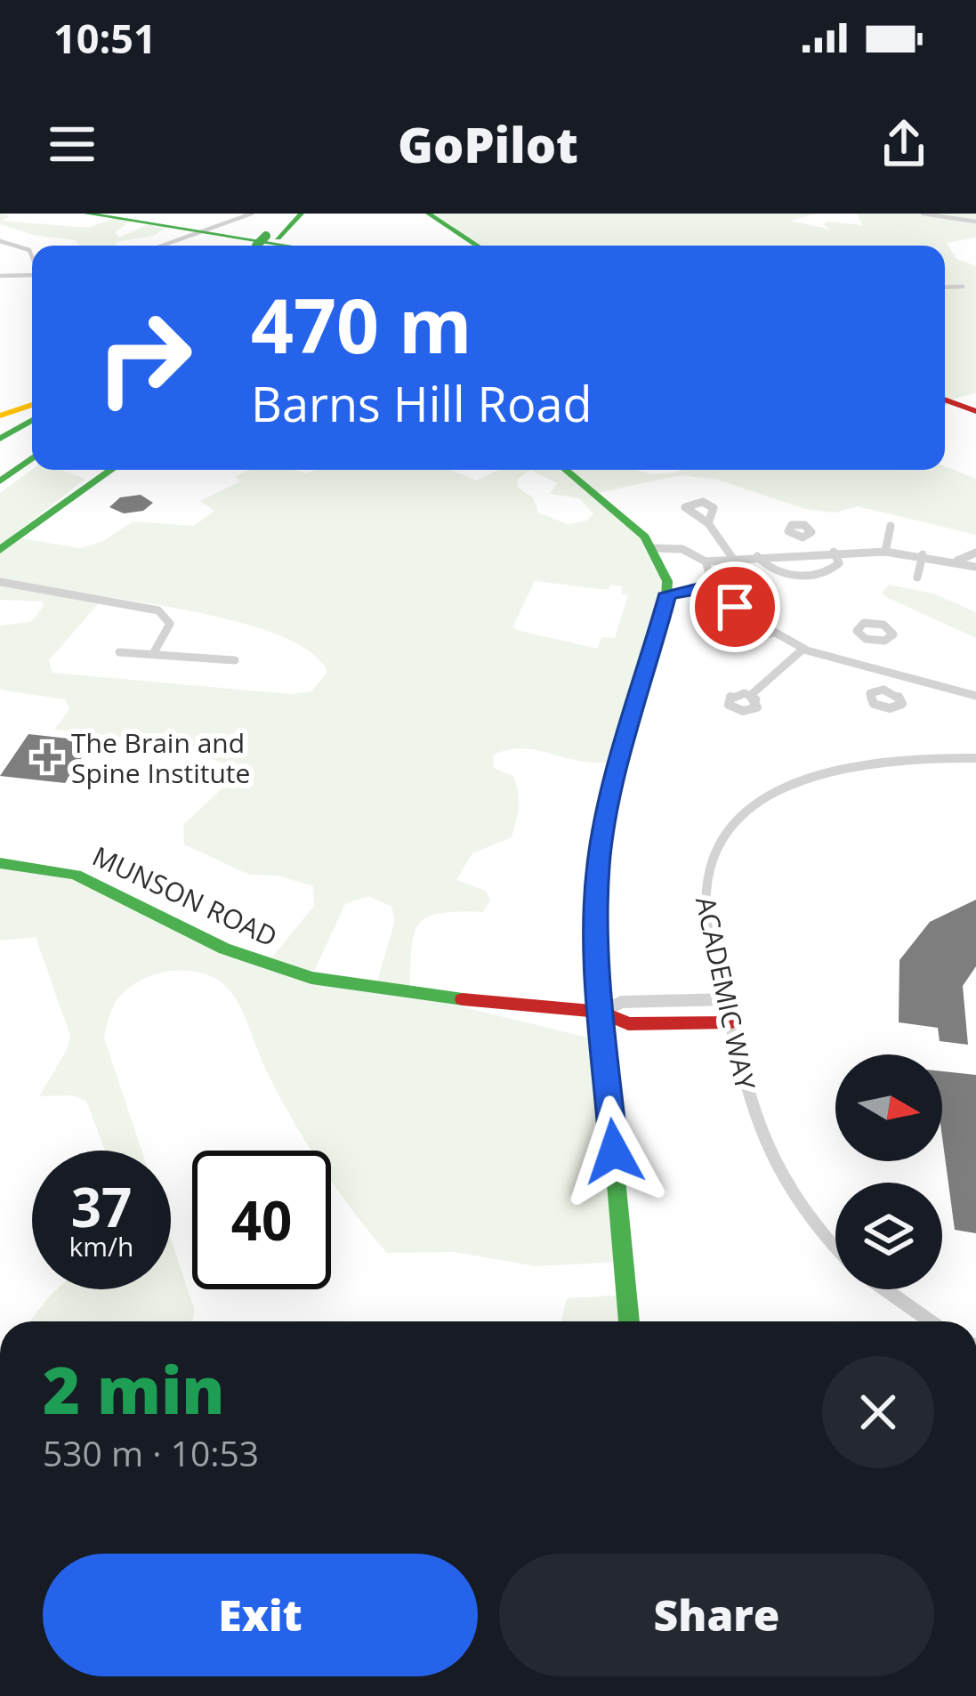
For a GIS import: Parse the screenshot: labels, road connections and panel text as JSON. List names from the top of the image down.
{
  "streets": {
    "main road": ["MUNSON ROAD"],
    "street": ["ACADEMIC WAY"]
  },
  "crossings": [
    ["MUNSON ROAD", "ACADEMIC WAY"]
  ],
  "places": {
    "health": ["The Brain and Spine Institute"]
  },
  "north": "right",
  "page": {
    "status": "10:51",
    "header": "GoPilot",
    "turn": ["470 m", "Barns Hill Road"],
    "speed": "37 km/h",
    "limit": "40",
    "heading": ["2 min", "530 m · 10:53"],
    "buttons": ["Exit", "Share"]
  }
}
